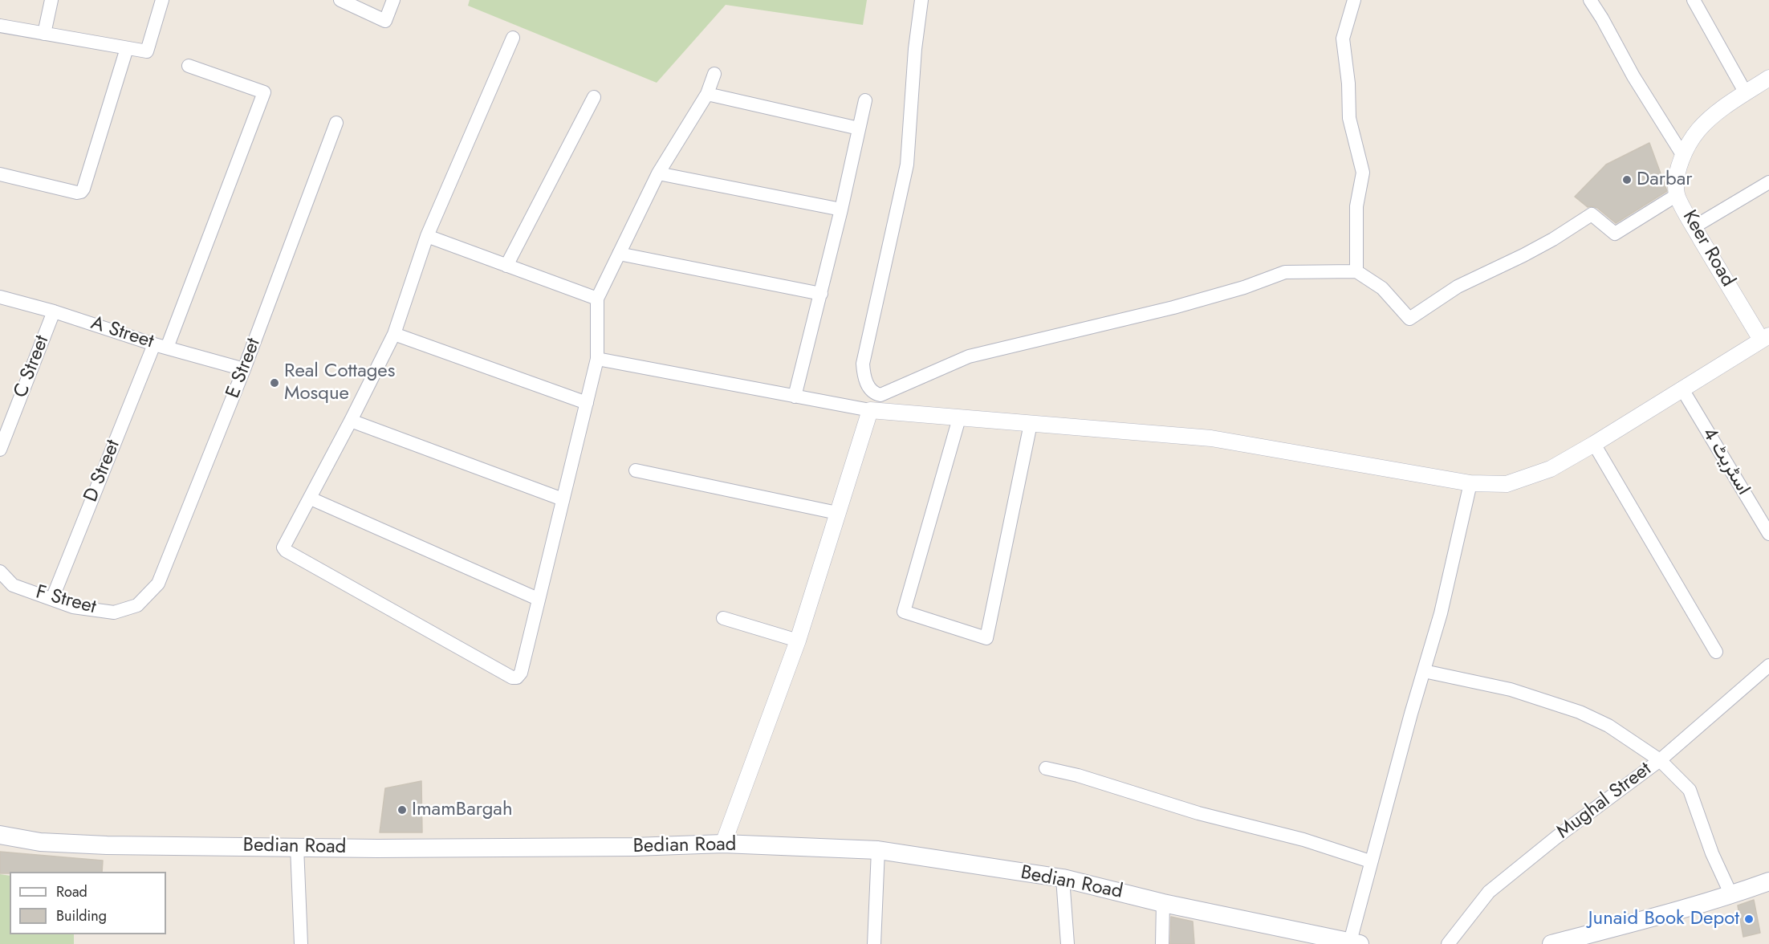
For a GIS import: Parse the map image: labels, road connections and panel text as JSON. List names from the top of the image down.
{
  "streets": {
    "main road": ["Bedian Road"],
    "street": [
      "Keer Road",
      "A Street",
      "C Street",
      "E Street",
      "اسٹریٹ 4",
      "D Street",
      "F Street",
      "Mughal Street"
    ]
  },
  "crossings": [
    ["A Street", "C Street"],
    ["A Street", "E Street"],
    ["A Street", "D Street"],
    ["E Street", "F Street"],
    ["D Street", "F Street"]
  ],
  "places": [
    "Darbar",
    "Real Cottages Mosque",
    "ImamBargah",
    "Junaid Book Depot"
  ],
  "legend": ["Road", "Building"]
}
